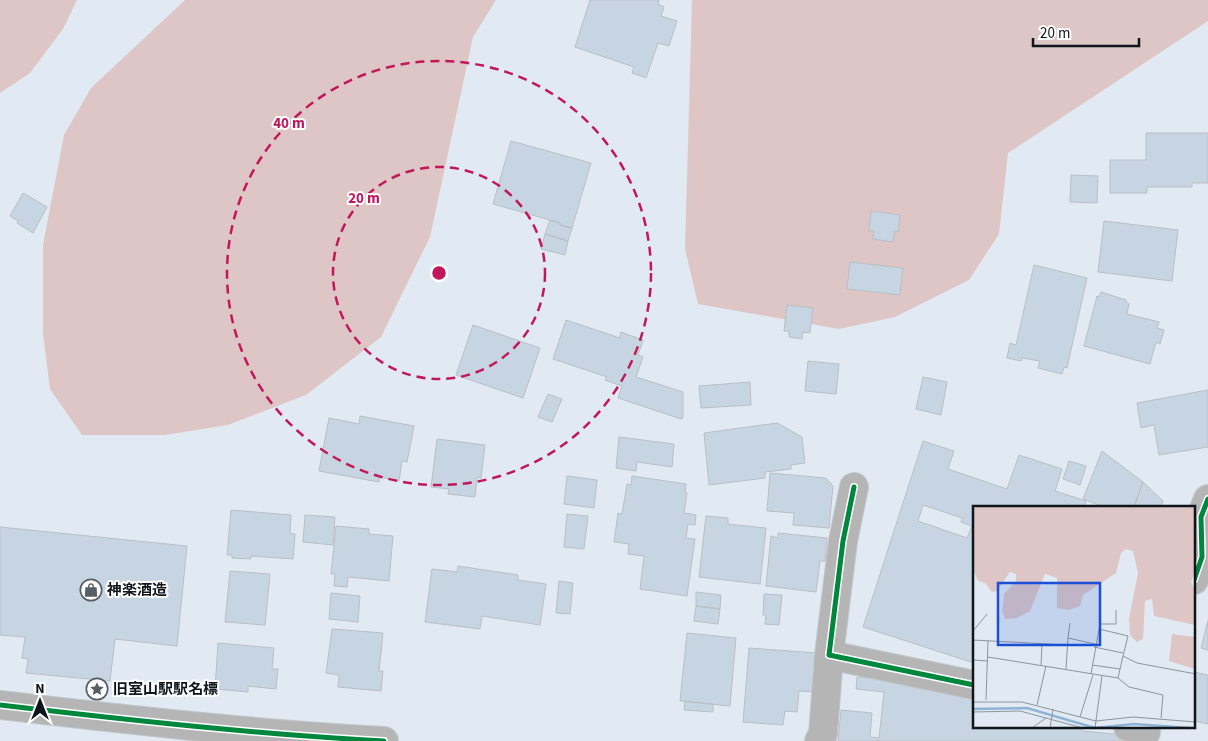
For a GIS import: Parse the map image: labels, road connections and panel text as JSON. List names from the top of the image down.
{
  "places": {
    "shop": ["神楽酒造"],
    "place": ["旧室山駅駅名標"]
  },
  "scale_bar": "20 m",
  "north": "top",
  "rings": ["40 m", "20 m"]
}
